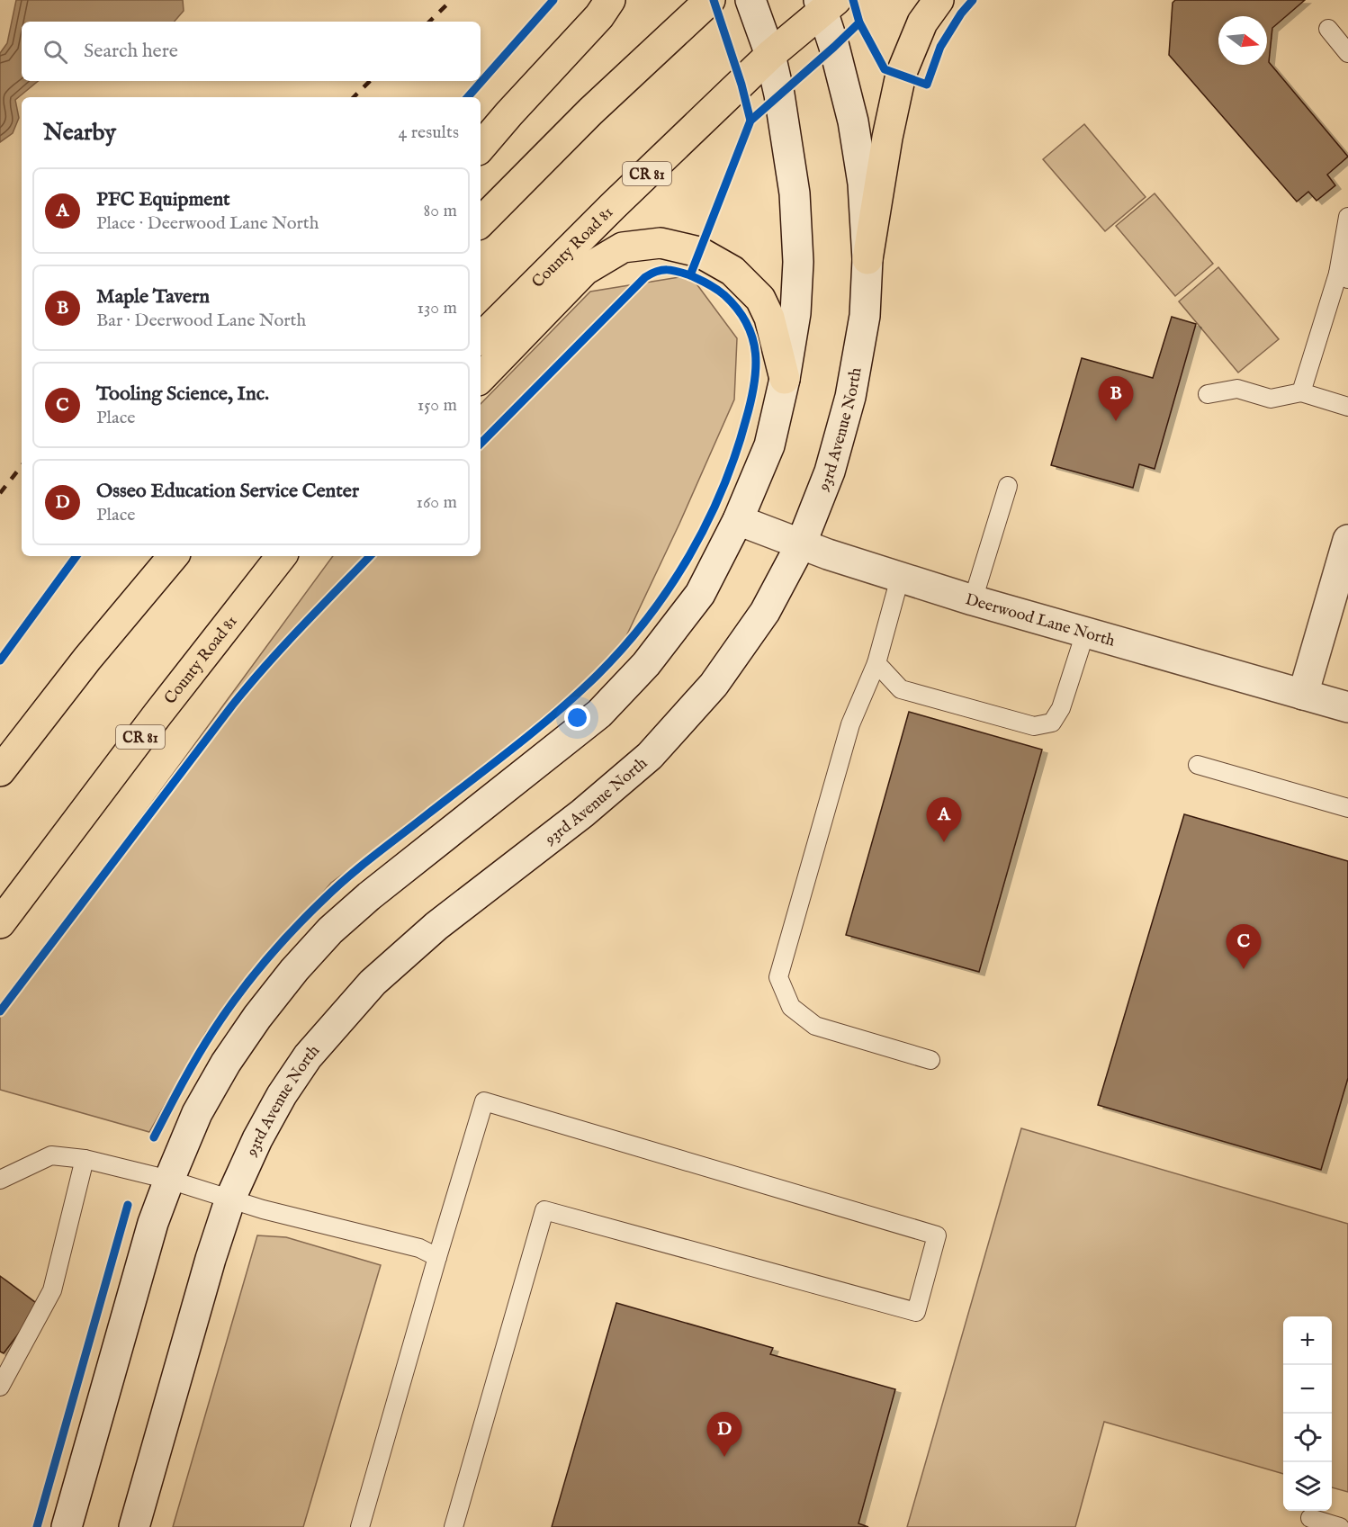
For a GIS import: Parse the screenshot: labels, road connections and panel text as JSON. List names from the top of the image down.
{
  "streets": {
    "highway": ["CR 81", "County Road 81"],
    "street": ["93rd Avenue North", "Deerwood Lane North"]
  },
  "crossings": [
    ["County Road 81", "93rd Avenue North"],
    ["93rd Avenue North", "Deerwood Lane North"]
  ],
  "north": "right",
  "page": {
    "search": "Search here",
    "heading": ["Nearby", "4 results"],
    "list": [
      {
        "mark": "A",
        "name": "PFC Equipment",
        "note": "Place · Deerwood Lane North",
        "value": "80 m"
      },
      {
        "mark": "B",
        "name": "Maple Tavern",
        "note": "Bar · Deerwood Lane North",
        "value": "130 m"
      },
      {
        "mark": "C",
        "name": "Tooling Science, Inc.",
        "note": "Place",
        "value": "150 m"
      },
      {
        "mark": "D",
        "name": "Osseo Education Service Center",
        "note": "Place",
        "value": "160 m"
      }
    ],
    "pins": [
      "B",
      "A",
      "C",
      "D"
    ],
    "map_buttons": ["+", "−"]
  }
}
